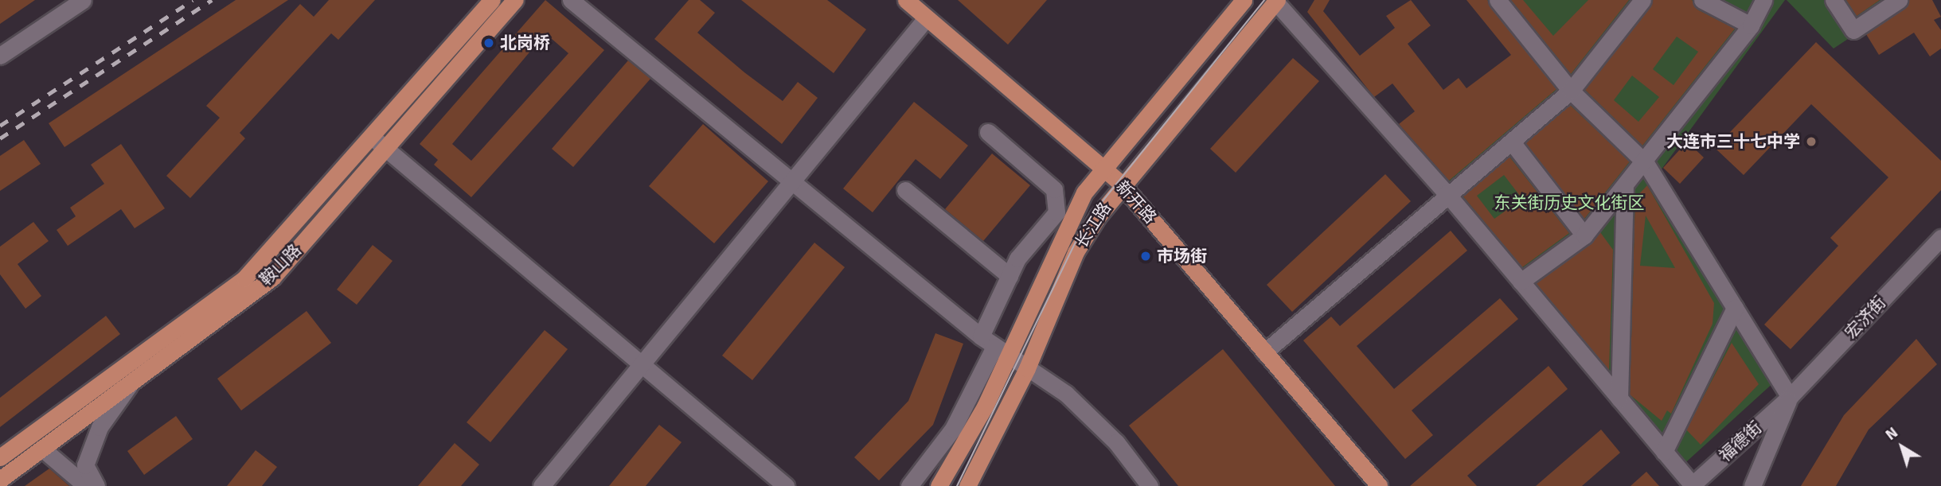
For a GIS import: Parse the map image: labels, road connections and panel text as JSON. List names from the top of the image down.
{
  "streets": {
    "main road": ["新开路", "长江路", "鞍山路"],
    "street": ["宏济街", "福德街"]
  },
  "crossings": [
    ["新开路", "长江路"],
    ["宏济街", "福德街"]
  ],
  "parks": ["东关街历史文化街区"],
  "places": ["北岗桥", "大连市三十七中学", "市场街"],
  "north": "top left"
}
